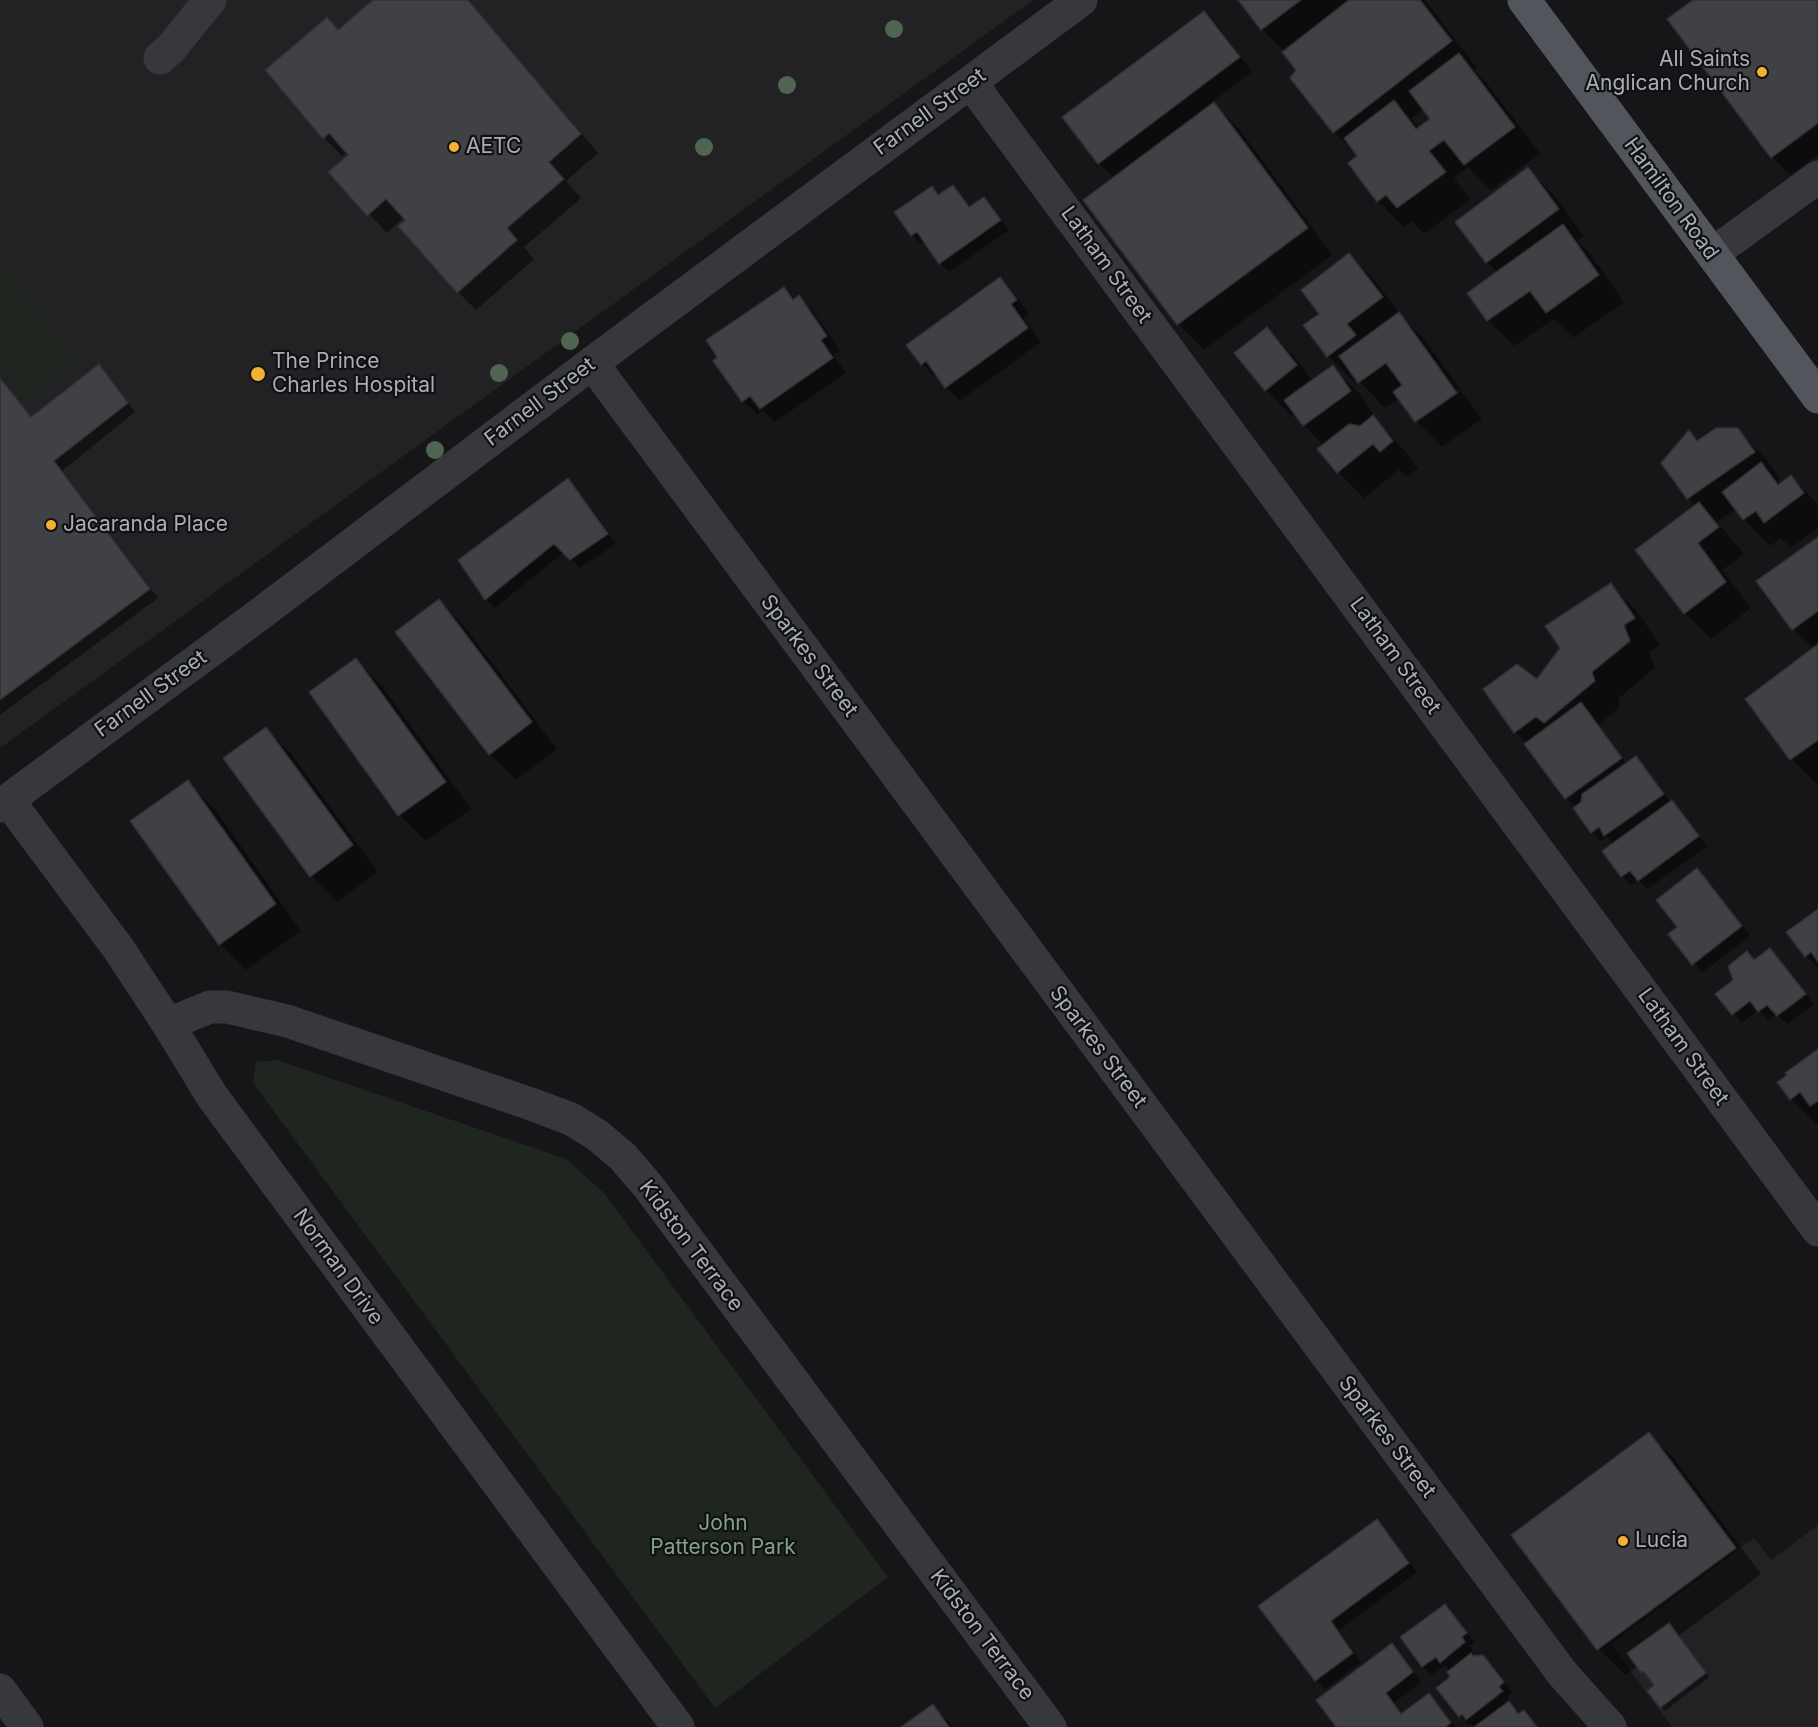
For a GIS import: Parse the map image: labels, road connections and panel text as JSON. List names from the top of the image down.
{
  "streets": {
    "main road": ["Hamilton Road"],
    "street": [
      "Farnell Street",
      "Latham Street",
      "Sparkes Street",
      "Kidston Terrace",
      "Norman Drive"
    ]
  },
  "crossings": [
    ["Farnell Street", "Latham Street"],
    ["Farnell Street", "Sparkes Street"],
    ["Farnell Street", "Norman Drive"],
    ["Kidston Terrace", "Norman Drive"]
  ],
  "parks": ["John Patterson Park"],
  "places": [
    "All Saints Anglican Church",
    "AETC",
    "The Prince Charles Hospital",
    "Jacaranda Place",
    "Lucia"
  ]
}
